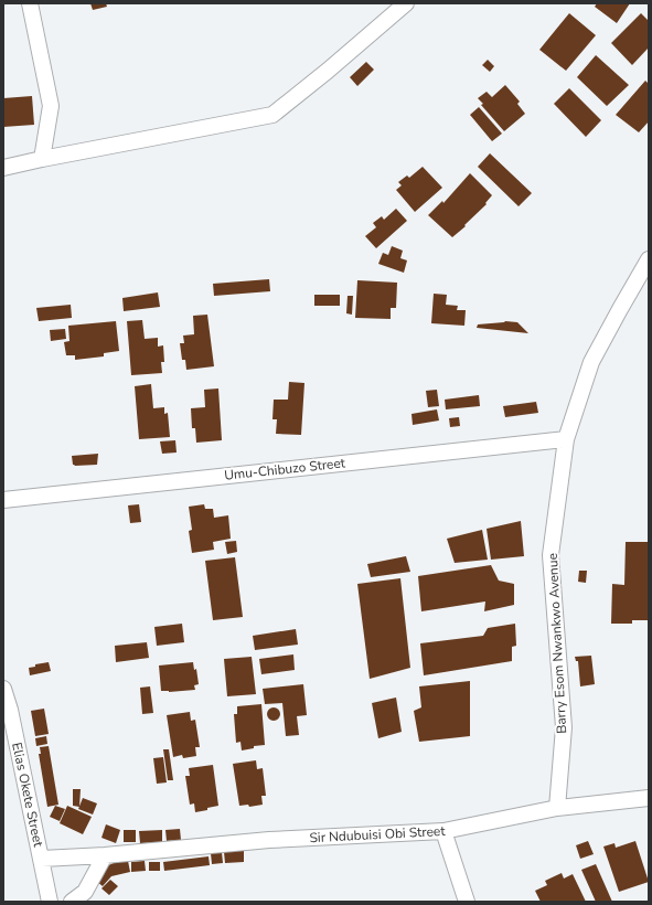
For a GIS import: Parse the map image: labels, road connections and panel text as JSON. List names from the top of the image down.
{
  "streets": {
    "street": [
      "Umu-Chibuzo Street",
      "Barry Esom Nwankwo Avenue",
      "Elias Okete Street",
      "Sir Ndubuisi Obi Street"
    ]
  },
  "crossings": [
    ["Umu-Chibuzo Street", "Barry Esom Nwankwo Avenue"],
    ["Barry Esom Nwankwo Avenue", "Sir Ndubuisi Obi Street"],
    ["Elias Okete Street", "Sir Ndubuisi Obi Street"]
  ]
}
